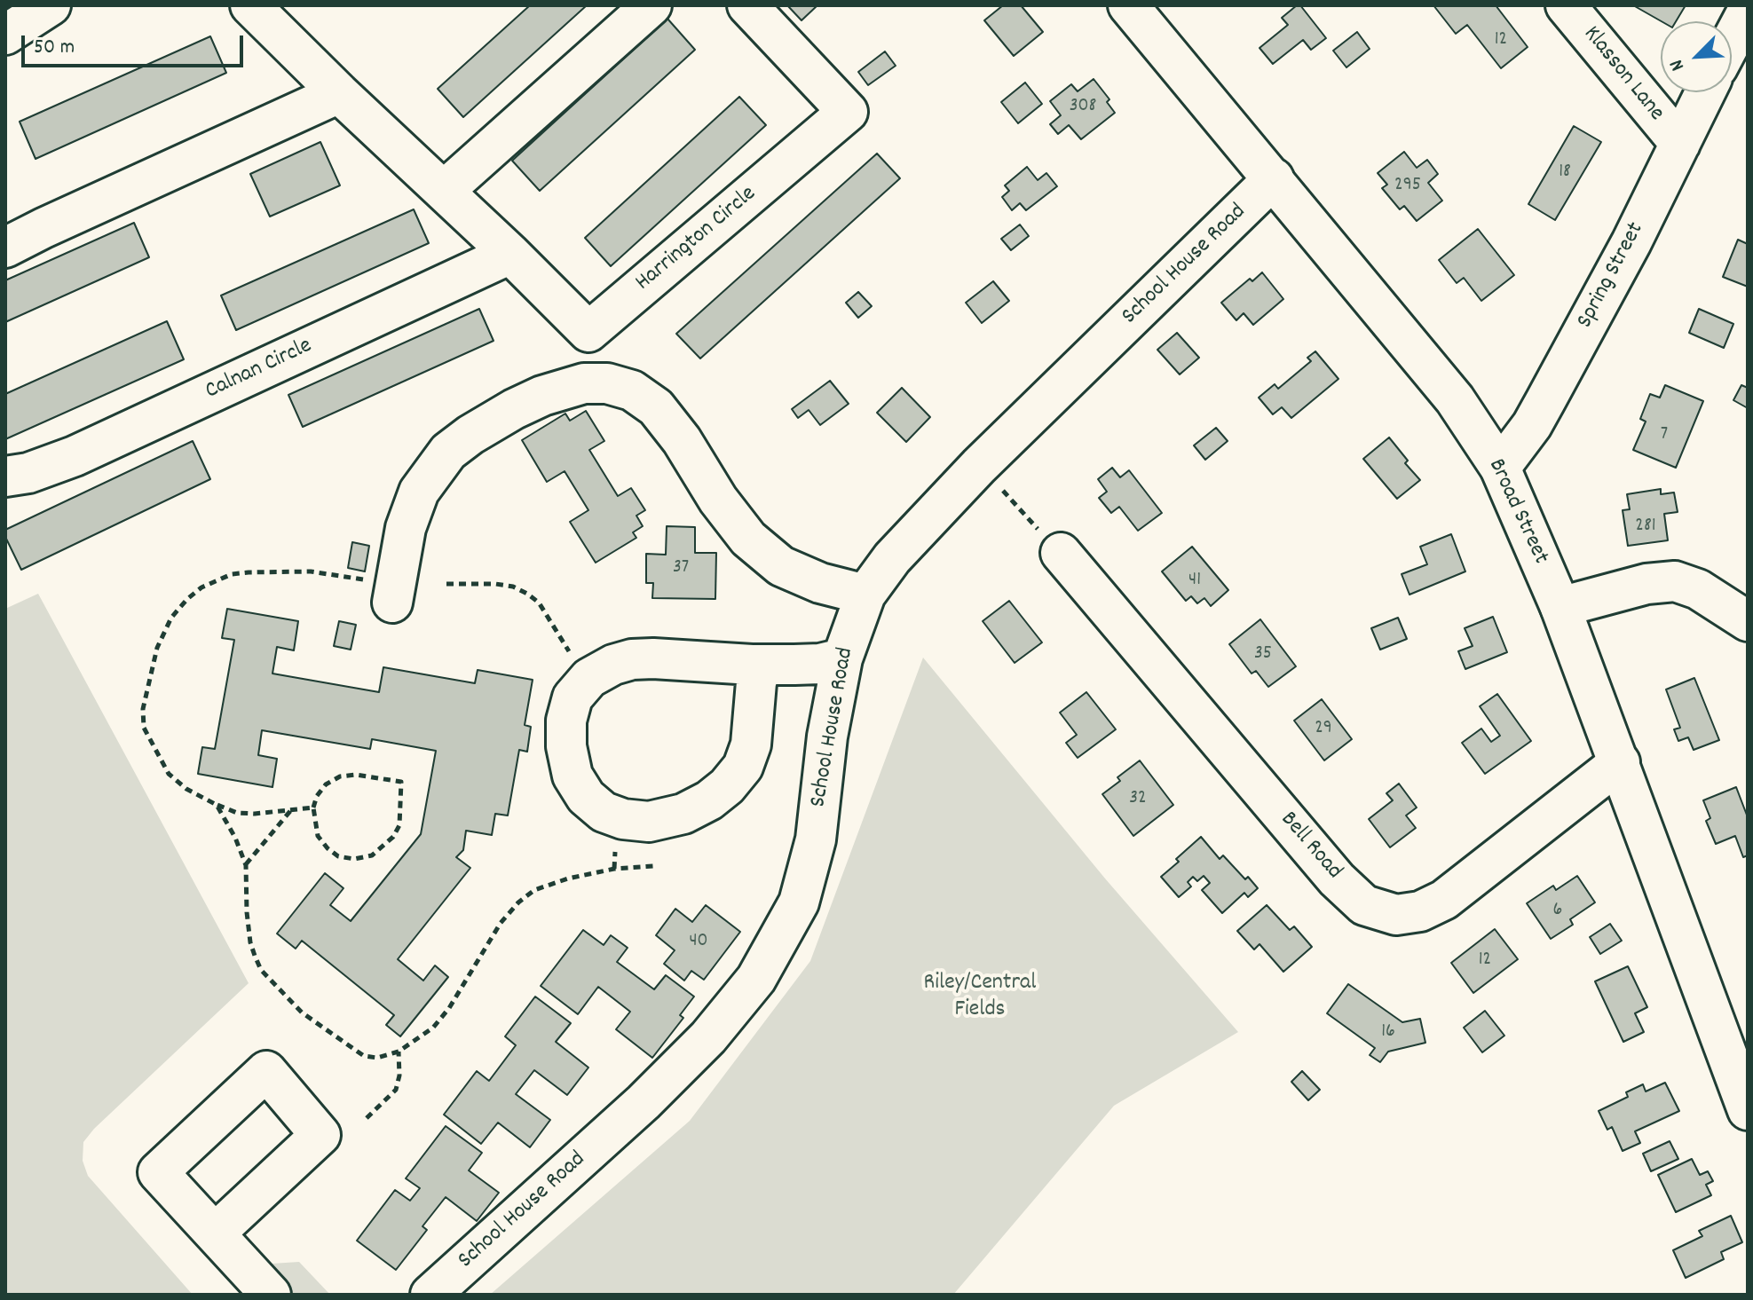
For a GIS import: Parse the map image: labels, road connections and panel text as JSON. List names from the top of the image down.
{
  "streets": {
    "street": [
      "Klasson Lane",
      "Harrington Circle",
      "School House Road",
      "Spring Street",
      "Calnan Circle",
      "Broad Street",
      "Bell Road"
    ]
  },
  "crossings": [
    ["Klasson Lane", "Spring Street"],
    ["School House Road", "Broad Street"],
    ["Spring Street", "Broad Street"],
    ["Broad Street", "Bell Road"]
  ],
  "parks": ["Riley/Central Fields"],
  "house_numbers": [
    "12",
    "308",
    "18",
    "295",
    "7",
    "281",
    "37",
    "41",
    "35",
    "29",
    "32",
    "6",
    "40",
    "12",
    "16"
  ],
  "scale_bar": "50 m",
  "north": "bottom left"
}
